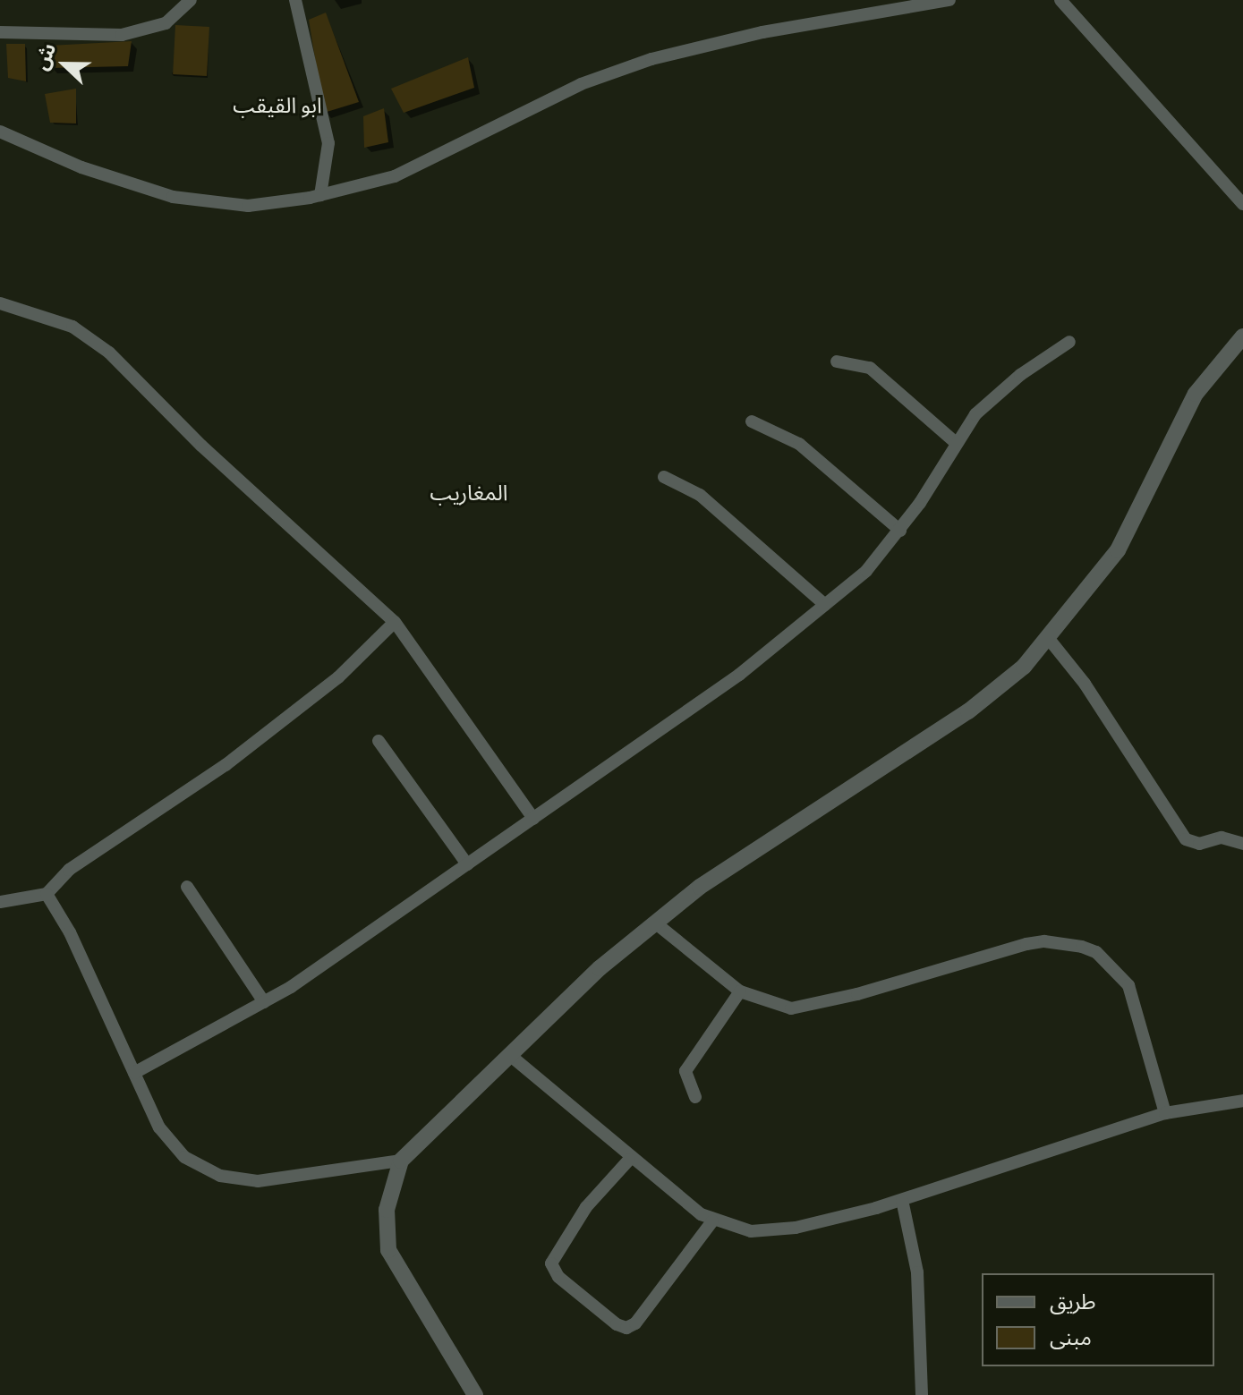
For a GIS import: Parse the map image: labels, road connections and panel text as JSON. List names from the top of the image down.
{
  "districts": ["ابو القيقب", "المغاريب"],
  "legend": ["طريق", "مبنى"],
  "north": "left"
}
